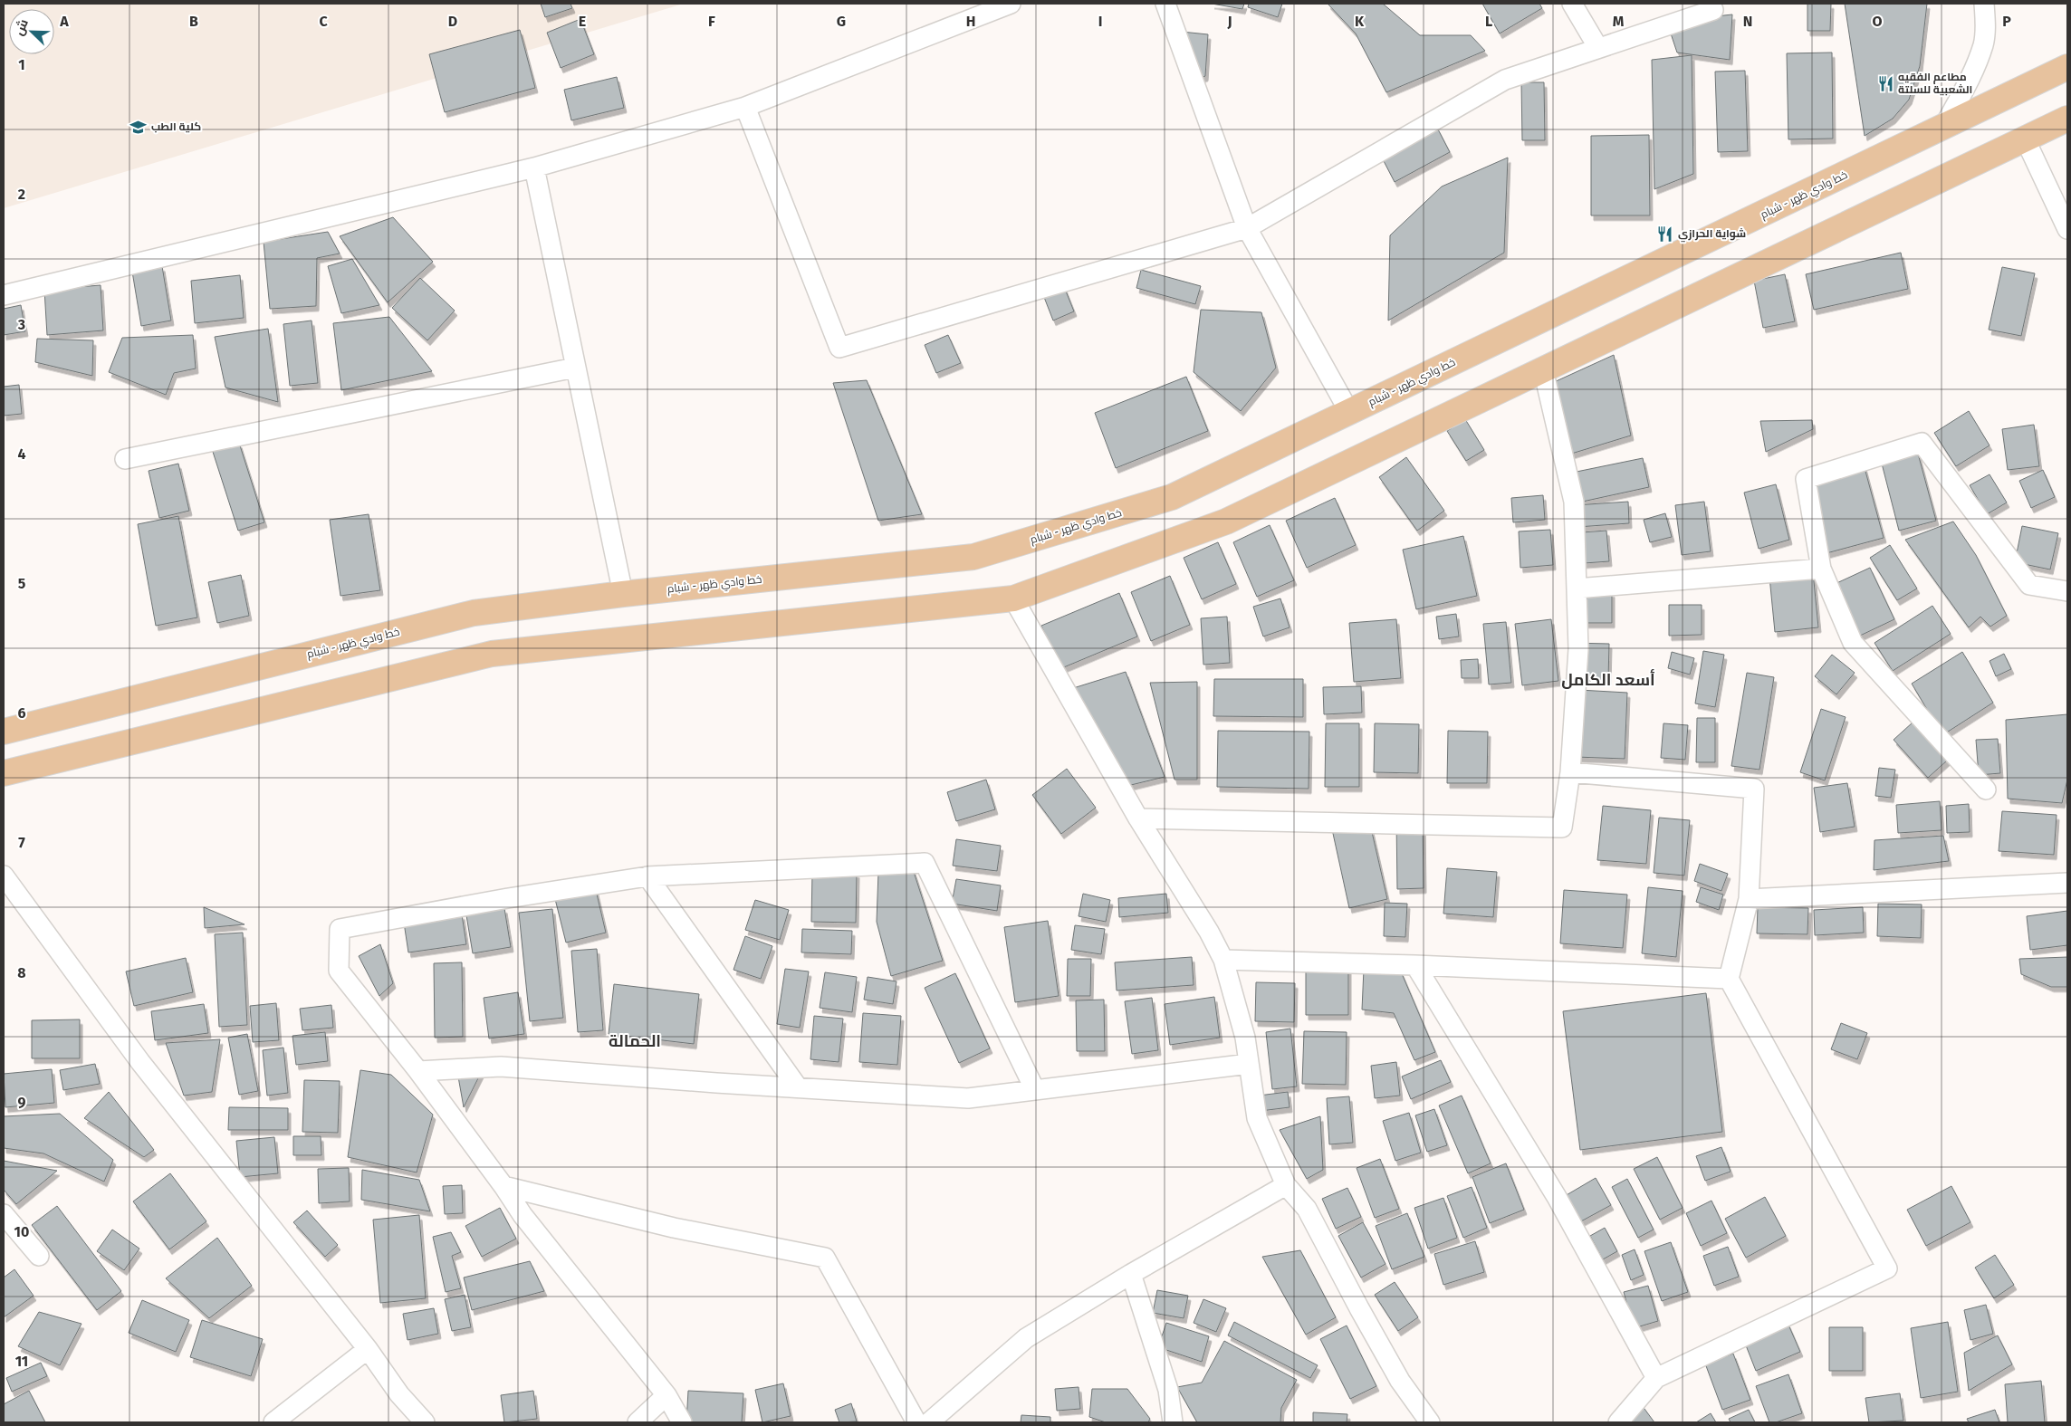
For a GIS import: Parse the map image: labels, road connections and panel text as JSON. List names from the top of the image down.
{
  "streets": {
    "main road": ["خط وادي ظهر - شبام"]
  },
  "districts": ["أسعد الكامل", "الحمالة"],
  "places": {
    "restaurant": ["مطاعم الفقيه الشعبية للسلتة", "شواية الحرازي"],
    "school or university": ["كلية الطب"]
  },
  "north": "top left",
  "grid": {
    "columns": [
      "A",
      "B",
      "C",
      "D",
      "E",
      "F",
      "G",
      "H",
      "I",
      "J",
      "K",
      "L",
      "M",
      "N",
      "O",
      "P"
    ],
    "rows": [
      "1",
      "2",
      "3",
      "4",
      "5",
      "6",
      "7",
      "8",
      "9",
      "10",
      "11"
    ]
  }
}
